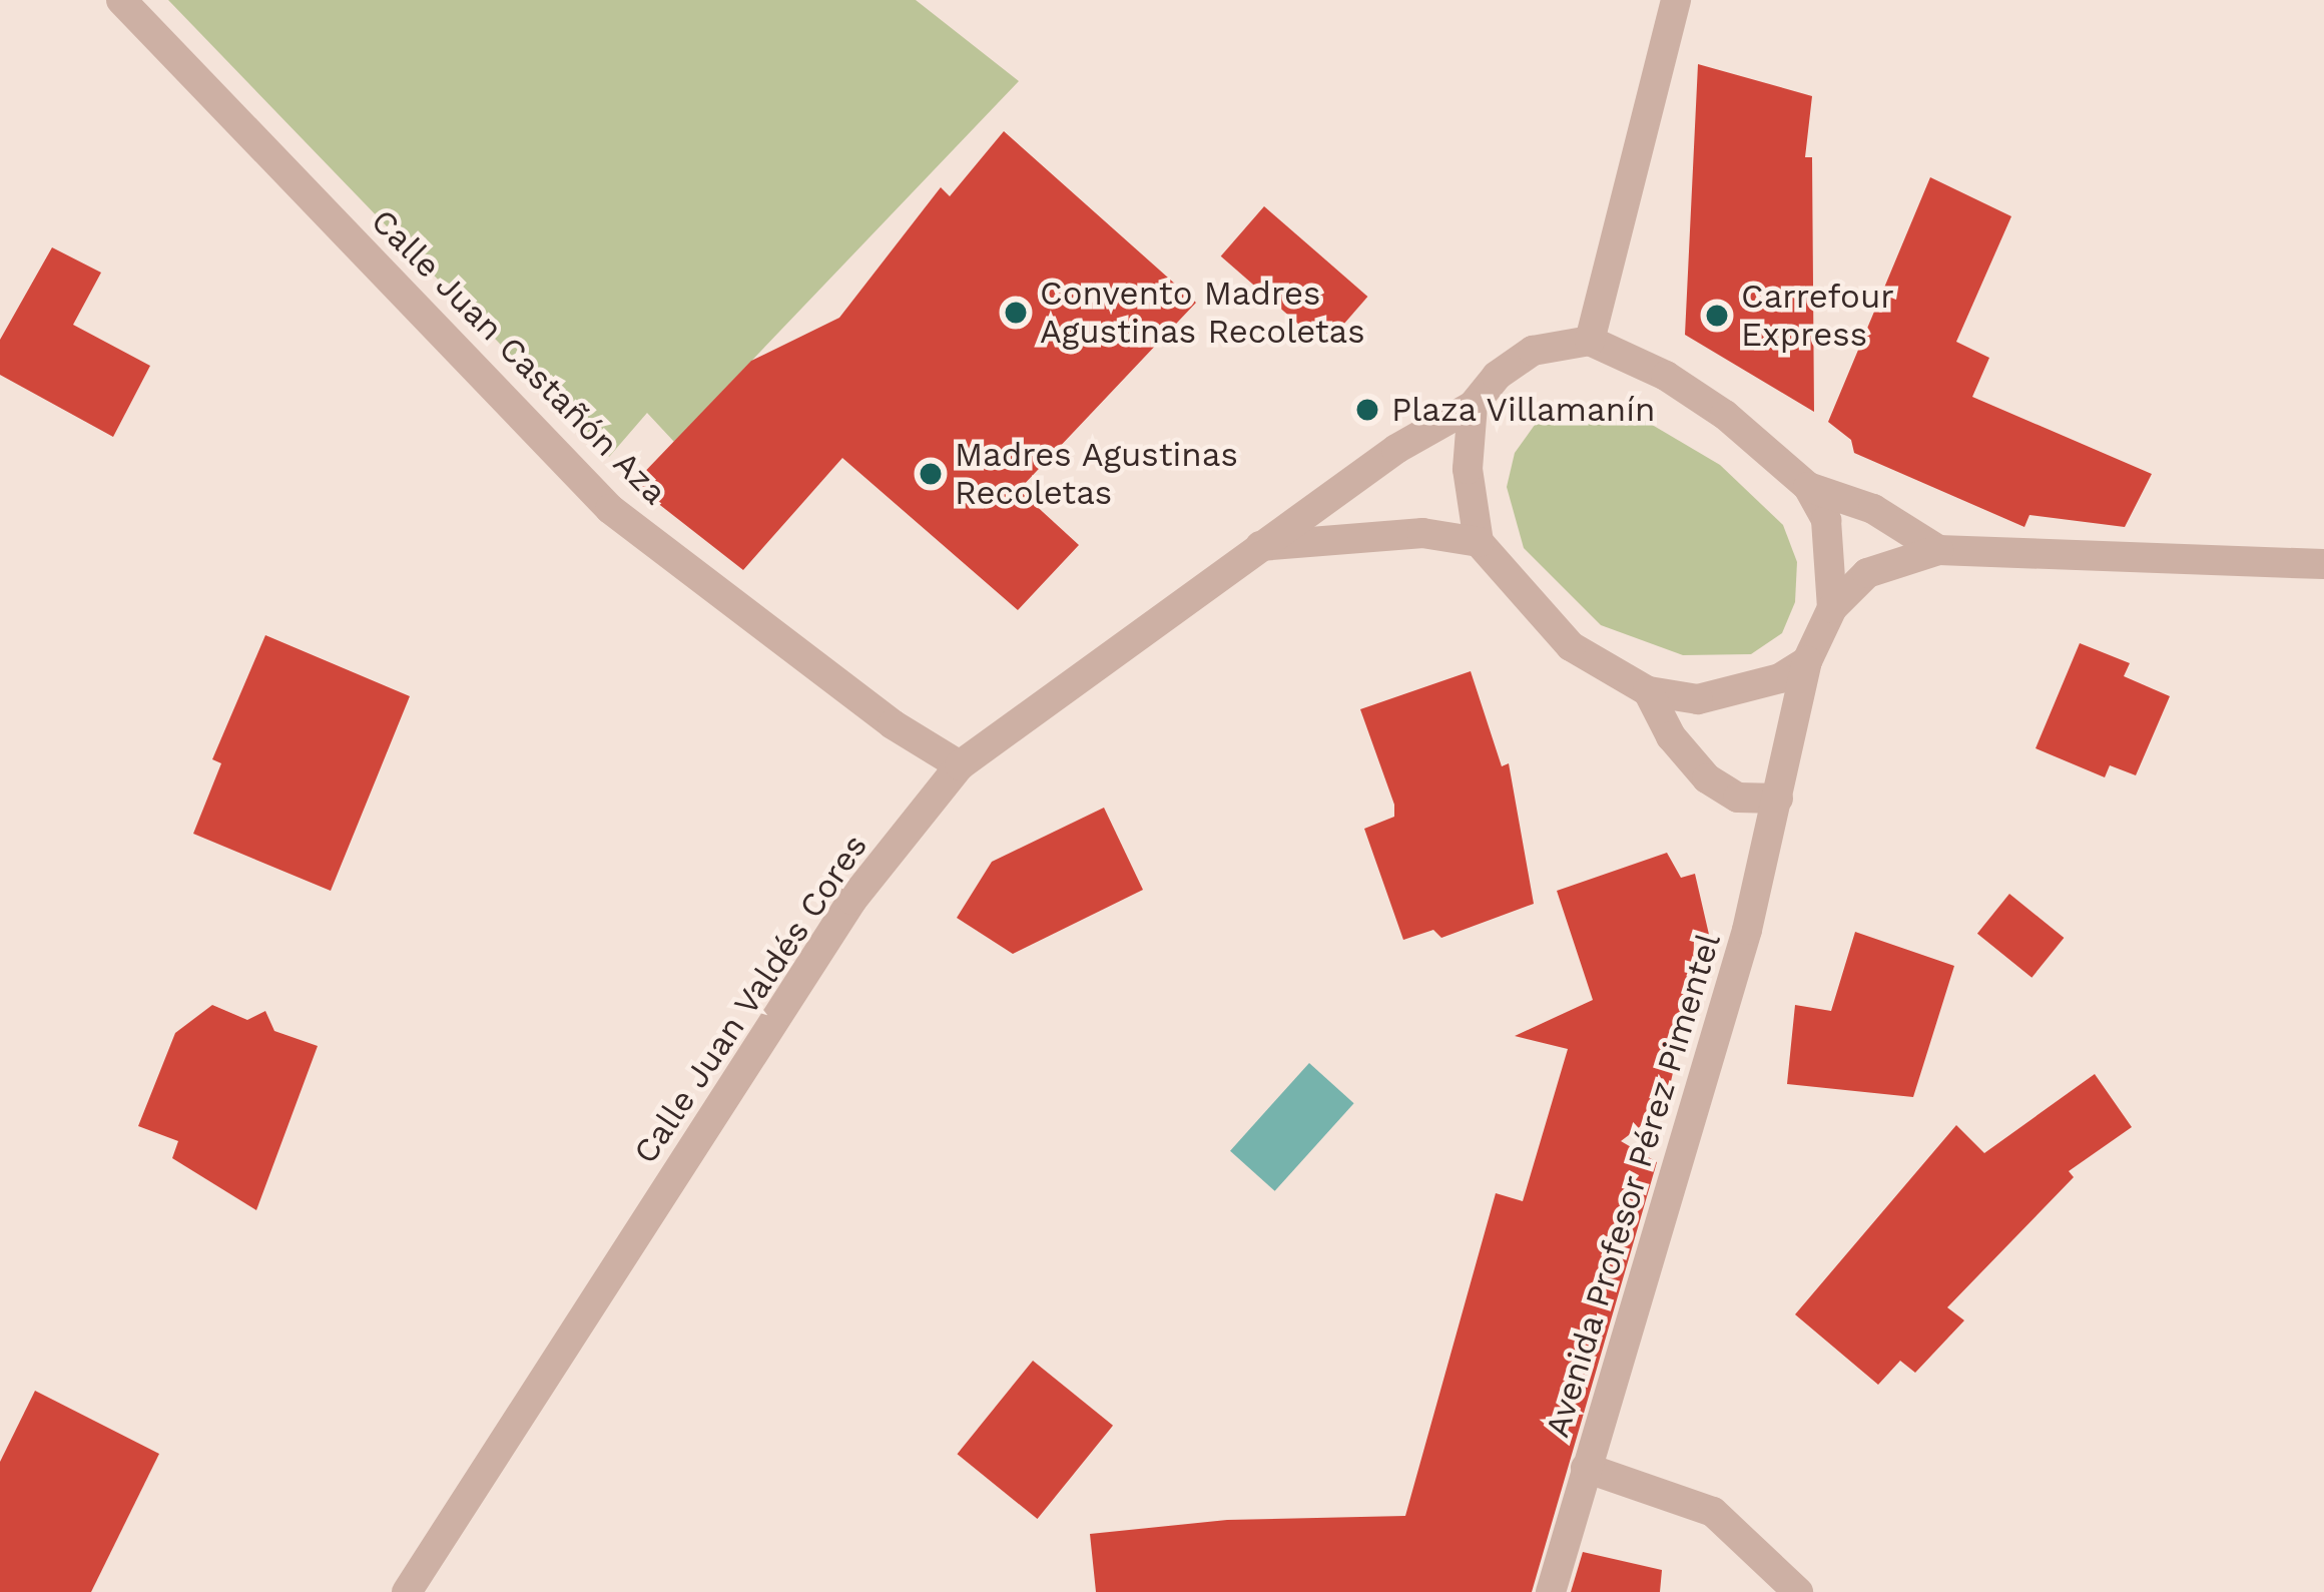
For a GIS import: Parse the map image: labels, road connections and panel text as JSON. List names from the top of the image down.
{
  "streets": {
    "street": ["Calle Juan Castañón Aza", "Calle Juan Valdés Cores", "Avenida Profesor Pérez Pimentel"]
  },
  "crossings": [
    ["Calle Juan Castañón Aza", "Calle Juan Valdés Cores"],
    ["Calle Juan Valdés Cores", "Avenida Profesor Pérez Pimentel"]
  ],
  "places": [
    "Convento Madres Agustinas Recoletas",
    "Carrefour Express",
    "Plaza Villamanín",
    "Madres Agustinas Recoletas"
  ]
}
